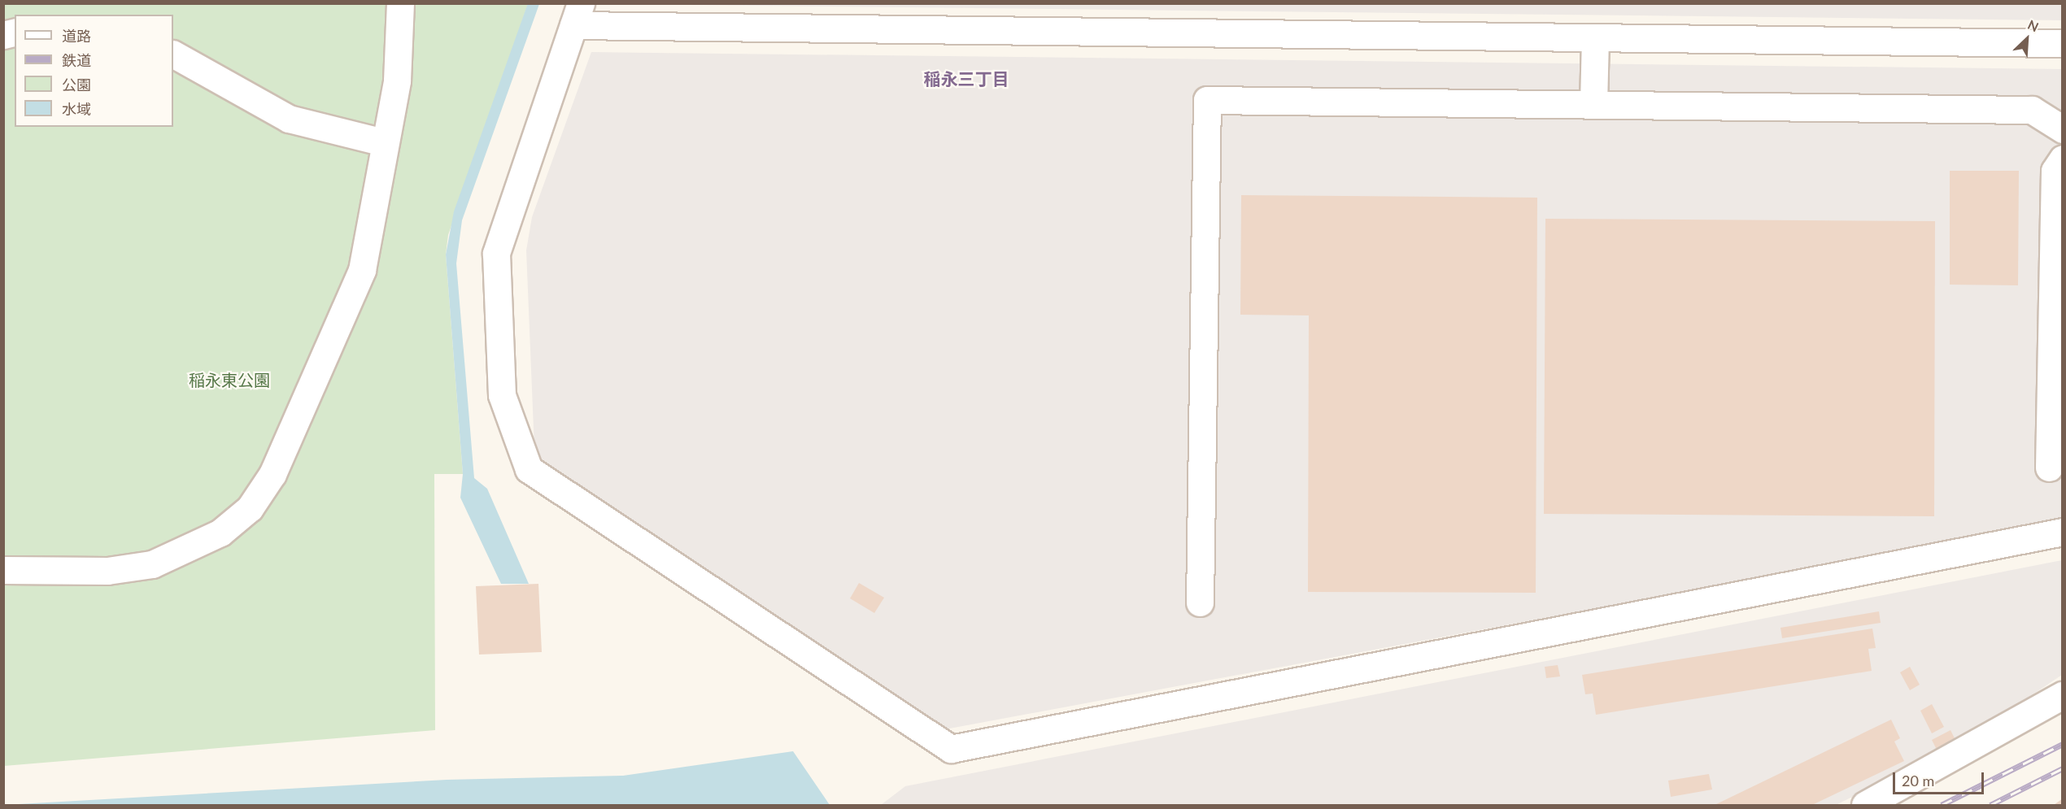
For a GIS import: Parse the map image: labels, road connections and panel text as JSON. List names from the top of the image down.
{
  "districts": ["稲永三丁目"],
  "parks": ["稲永東公園"],
  "legend": [
    "道路",
    "鉄道",
    "公園",
    "水域"
  ],
  "scale_bar": "20 m",
  "north": "top right"
}
